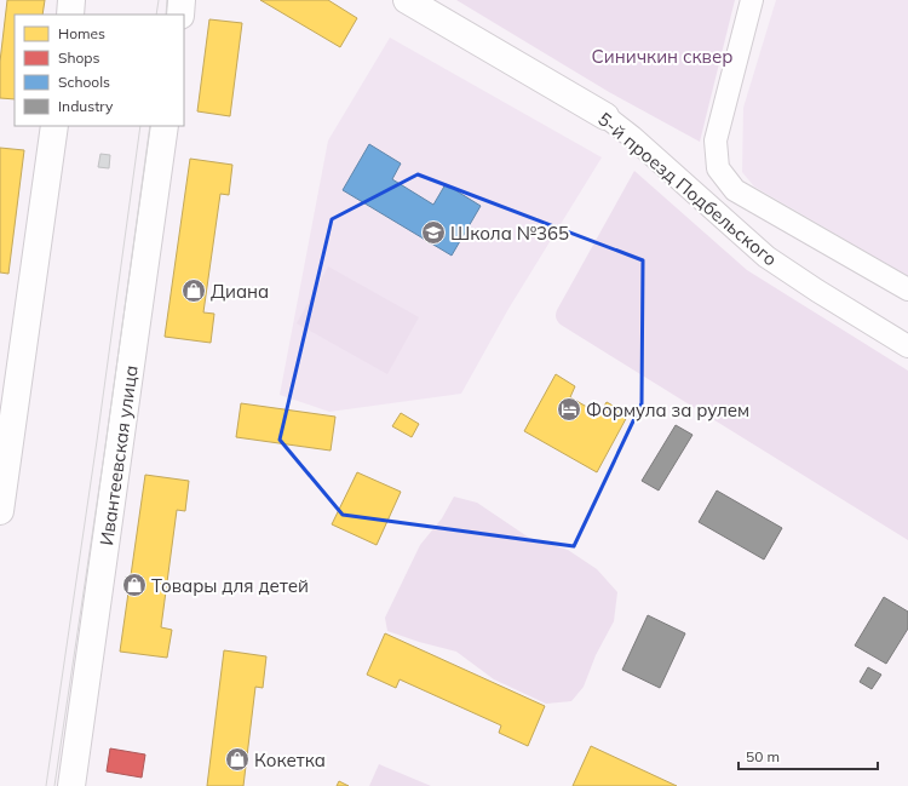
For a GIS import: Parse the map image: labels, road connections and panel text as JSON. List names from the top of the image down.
{
  "streets": {
    "street": ["5-й проезд Подбельского", "Ивантеевская улица"]
  },
  "parks": ["Синичкин сквер"],
  "places": {
    "school or university": ["Школа №365"],
    "shop": ["Диана", "Товары для детей", "Кокетка"],
    "hotel": ["Формула за рулем"]
  },
  "legend": [
    "Homes",
    "Shops",
    "Schools",
    "Industry"
  ],
  "scale_bar": "50 m"
}
